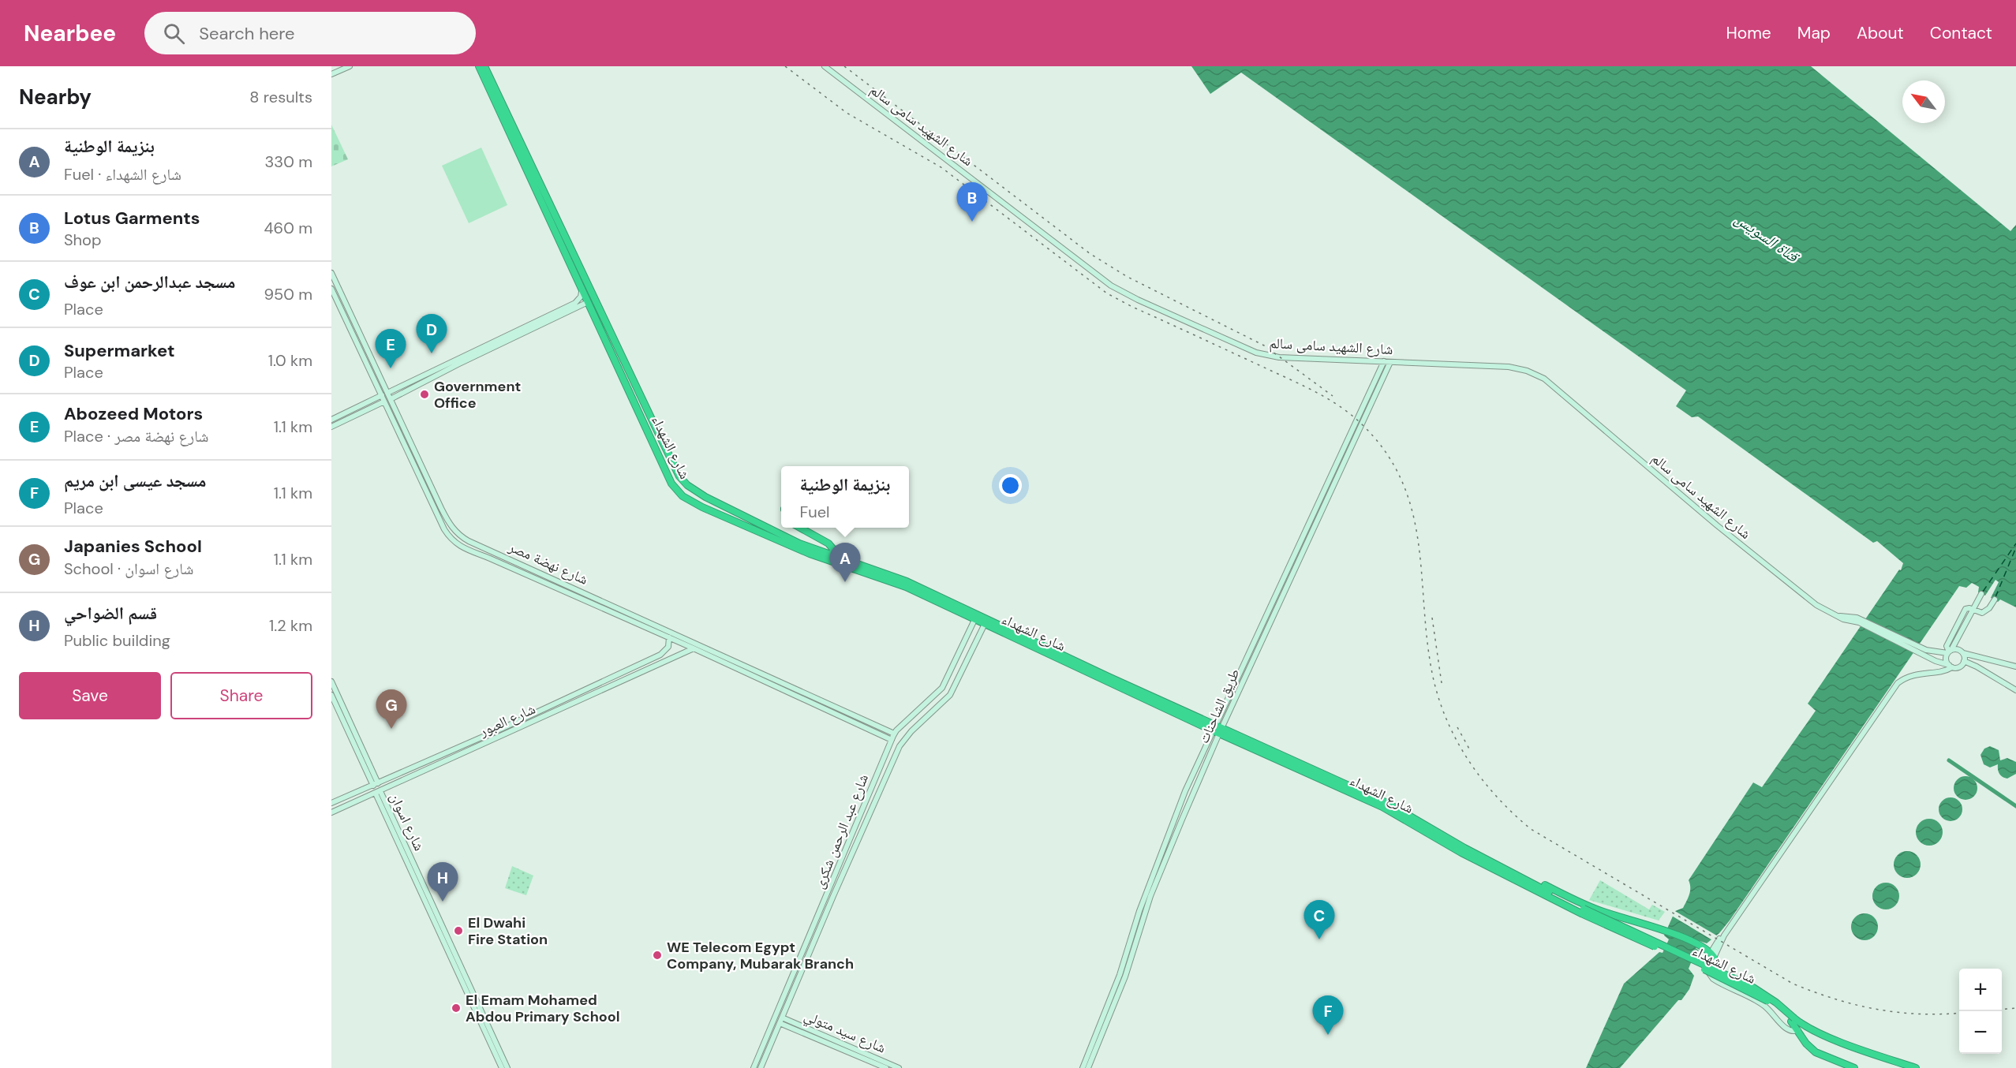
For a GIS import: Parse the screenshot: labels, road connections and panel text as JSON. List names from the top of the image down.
{
  "streets": {
    "highway": ["شارع الشهداء"],
    "street": [
      "شارع الشهيد سامى سالم",
      "شارع نهضة مصر",
      "طريق الشاحنات",
      "شارع العبور",
      "شارع اسوان",
      "شارع عبد الرحمن شكرى",
      "شارع سيد متولي"
    ]
  },
  "crossings": [
    ["شارع الشهيد سامى سالم", "طريق الشاحنات"],
    ["شارع الشهداء", "طريق الشاحنات"],
    ["شارع الشهداء", "شارع عبد الرحمن شكرى"],
    ["شارع نهضة مصر", "شارع العبور"],
    ["شارع نهضة مصر", "شارع عبد الرحمن شكرى"],
    ["شارع العبور", "شارع اسوان"],
    ["شارع عبد الرحمن شكرى", "شارع سيد متولي"]
  ],
  "water": ["قناة السويس"],
  "places": [
    "Government Office",
    "El Dwahi Fire Station",
    "WE Telecom Egypt Company, Mubarak Branch",
    "El Emam Mohamed Abdou Primary School"
  ],
  "north": "top left",
  "page": {
    "header": "Nearbee",
    "search": "Search here",
    "nav": [
      "Home",
      "Map",
      "About",
      "Contact"
    ],
    "heading": ["Nearby", "8 results"],
    "list": [
      {
        "mark": "A",
        "name": "بنزيمة الوطنية",
        "note": "Fuel · شارع الشهداء",
        "value": "330 m"
      },
      {
        "mark": "B",
        "name": "Lotus Garments",
        "note": "Shop",
        "value": "460 m"
      },
      {
        "mark": "C",
        "name": "مسجد عبدالرحمن ابن عوف",
        "note": "Place",
        "value": "950 m"
      },
      {
        "mark": "D",
        "name": "Supermarket",
        "note": "Place",
        "value": "1.0 km"
      },
      {
        "mark": "E",
        "name": "Abozeed Motors",
        "note": "Place · شارع نهضة مصر",
        "value": "1.1 km"
      },
      {
        "mark": "F",
        "name": "مسجد عيسى ابن مريم",
        "note": "Place",
        "value": "1.1 km"
      },
      {
        "mark": "G",
        "name": "Japanies School",
        "note": "School · شارع اسوان",
        "value": "1.1 km"
      },
      {
        "mark": "H",
        "name": "قسم الضواحي",
        "note": "Public building",
        "value": "1.2 km"
      }
    ],
    "pins": [
      "B",
      "D",
      "E",
      "A",
      "G",
      "H",
      "C",
      "F"
    ],
    "popup": ["بنزيمة الوطنية", "Fuel"],
    "buttons": ["Save", "Share"],
    "map_buttons": ["+", "−"]
  }
}
